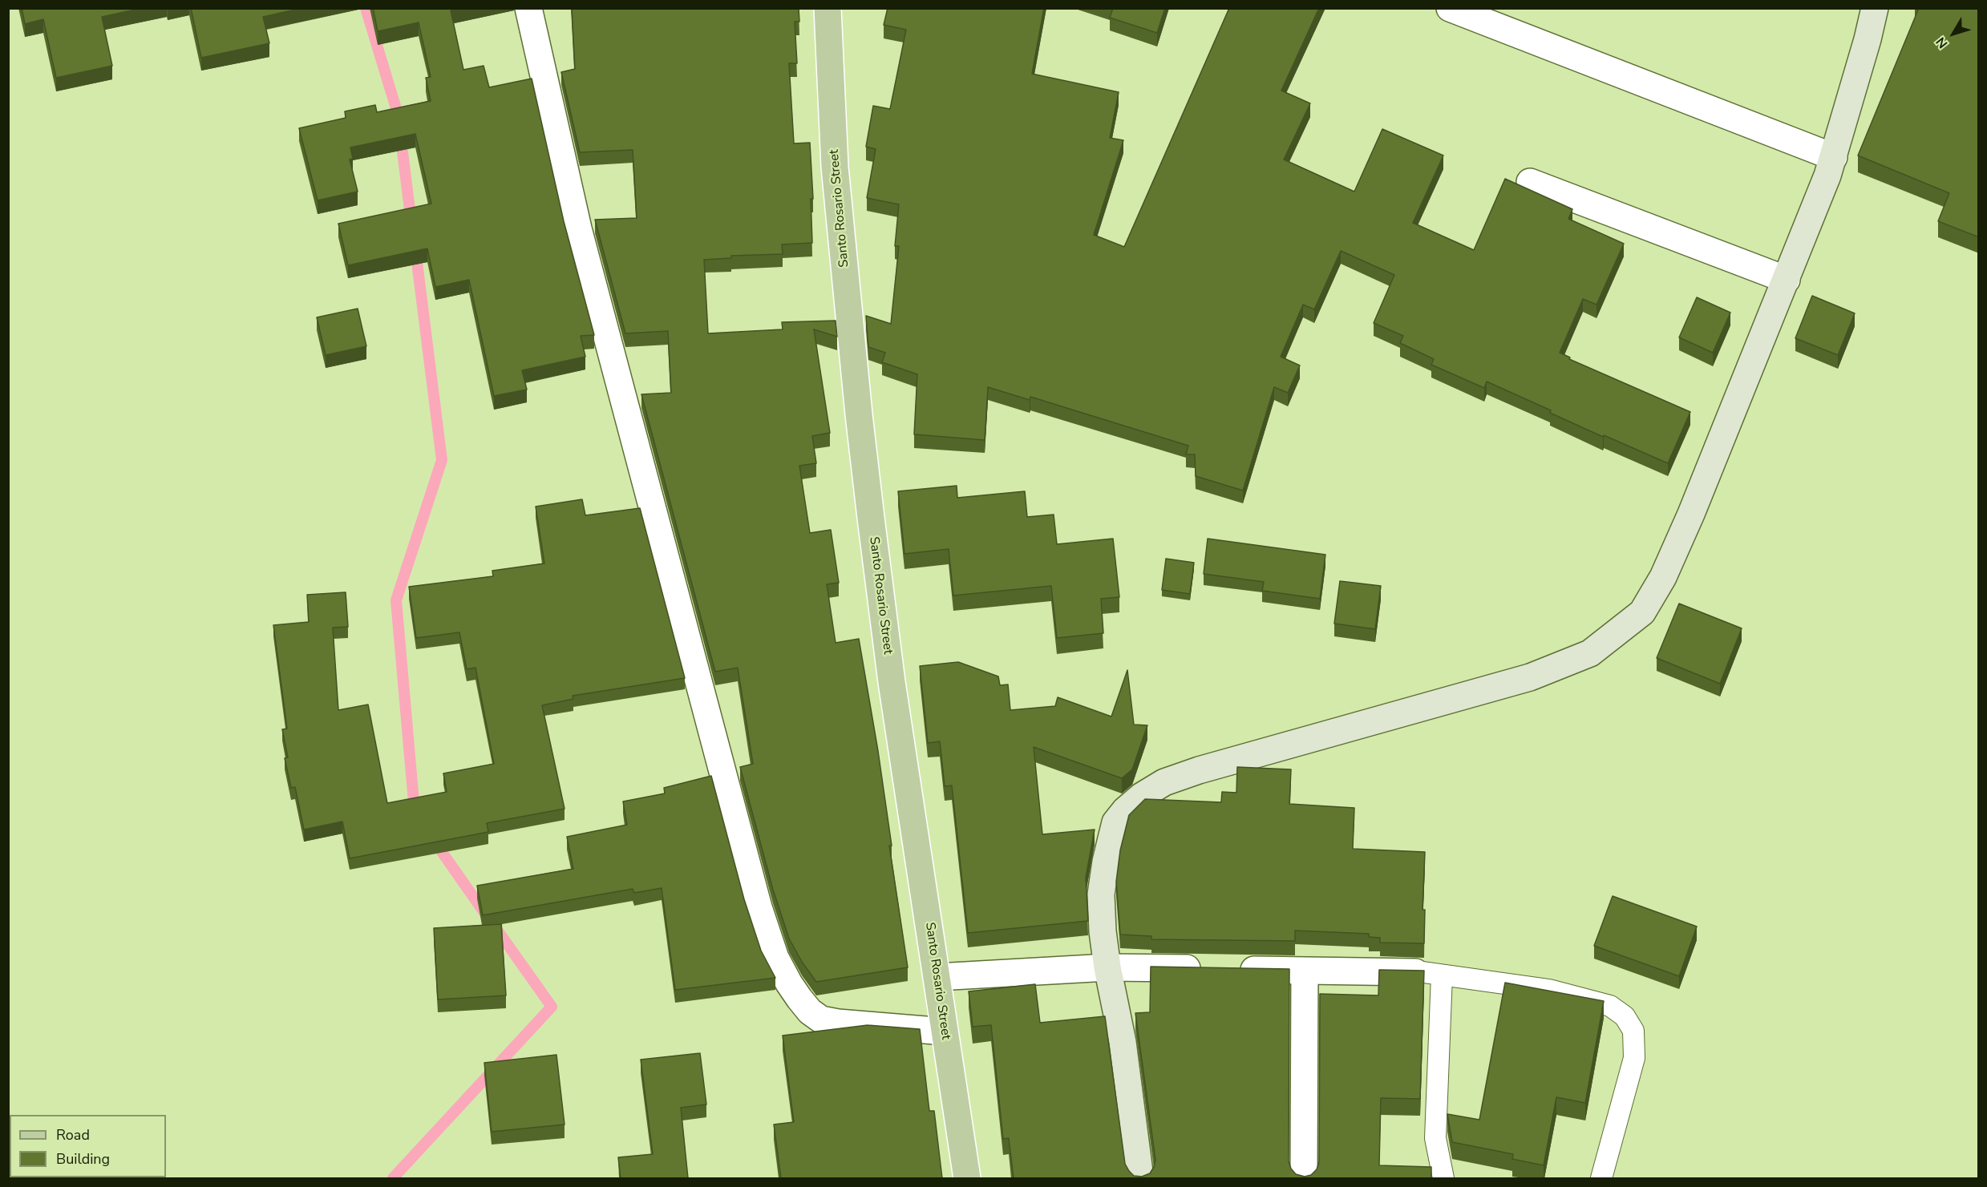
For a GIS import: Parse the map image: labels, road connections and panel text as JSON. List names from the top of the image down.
{
  "streets": {
    "main road": ["Santo Rosario Street"]
  },
  "legend": ["Road", "Building"],
  "north": "bottom left"
}
